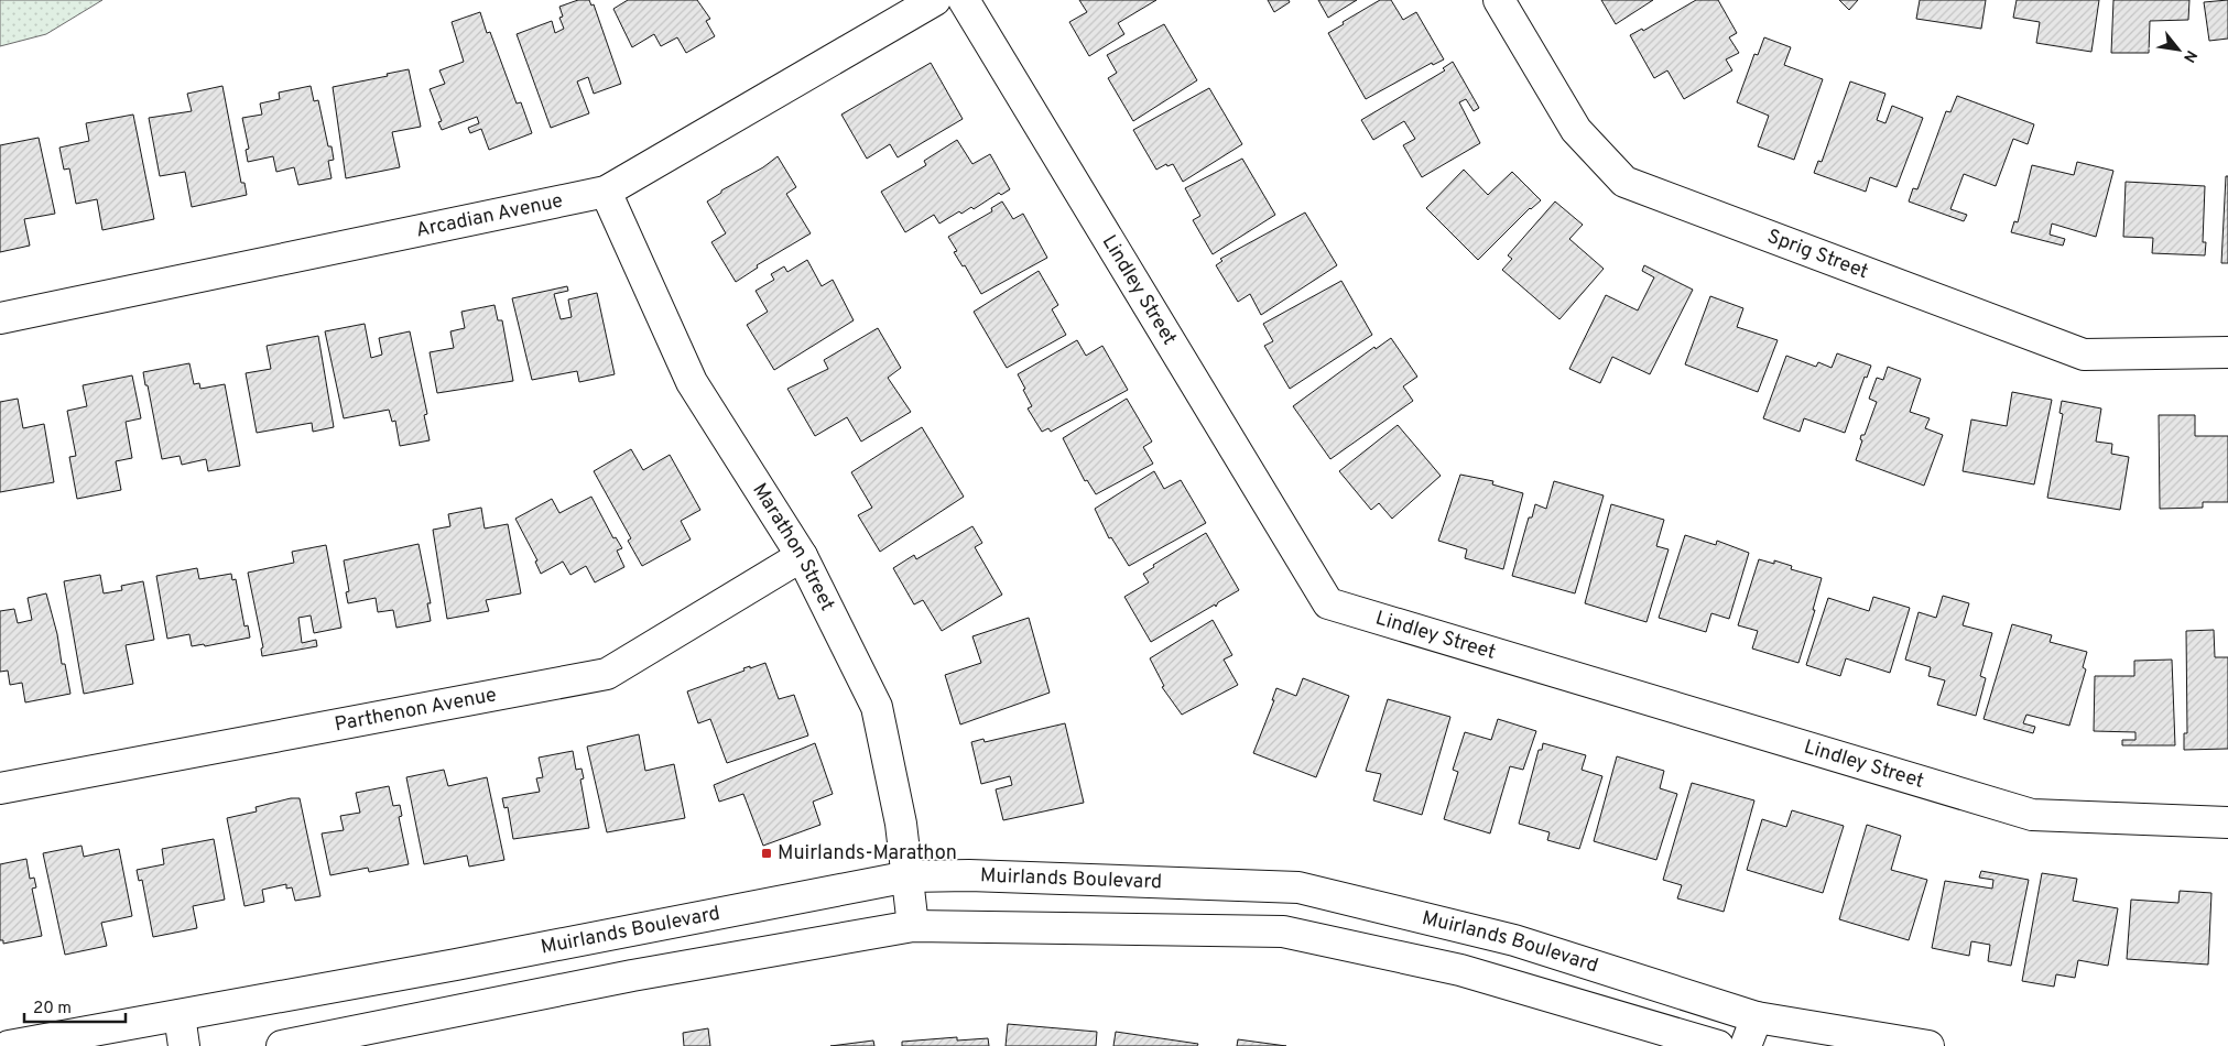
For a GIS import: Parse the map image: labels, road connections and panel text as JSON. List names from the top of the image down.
{
  "streets": {
    "street": [
      "Arcadian Avenue",
      "Sprig Street",
      "Lindley Street",
      "Marathon Street",
      "Parthenon Avenue",
      "Muirlands Boulevard"
    ]
  },
  "crossings": [
    ["Arcadian Avenue", "Marathon Street"],
    ["Marathon Street", "Parthenon Avenue"],
    ["Marathon Street", "Muirlands Boulevard"]
  ],
  "places": {
    "transit": ["Muirlands-Marathon"]
  },
  "scale_bar": "20 m",
  "north": "bottom right"
}
